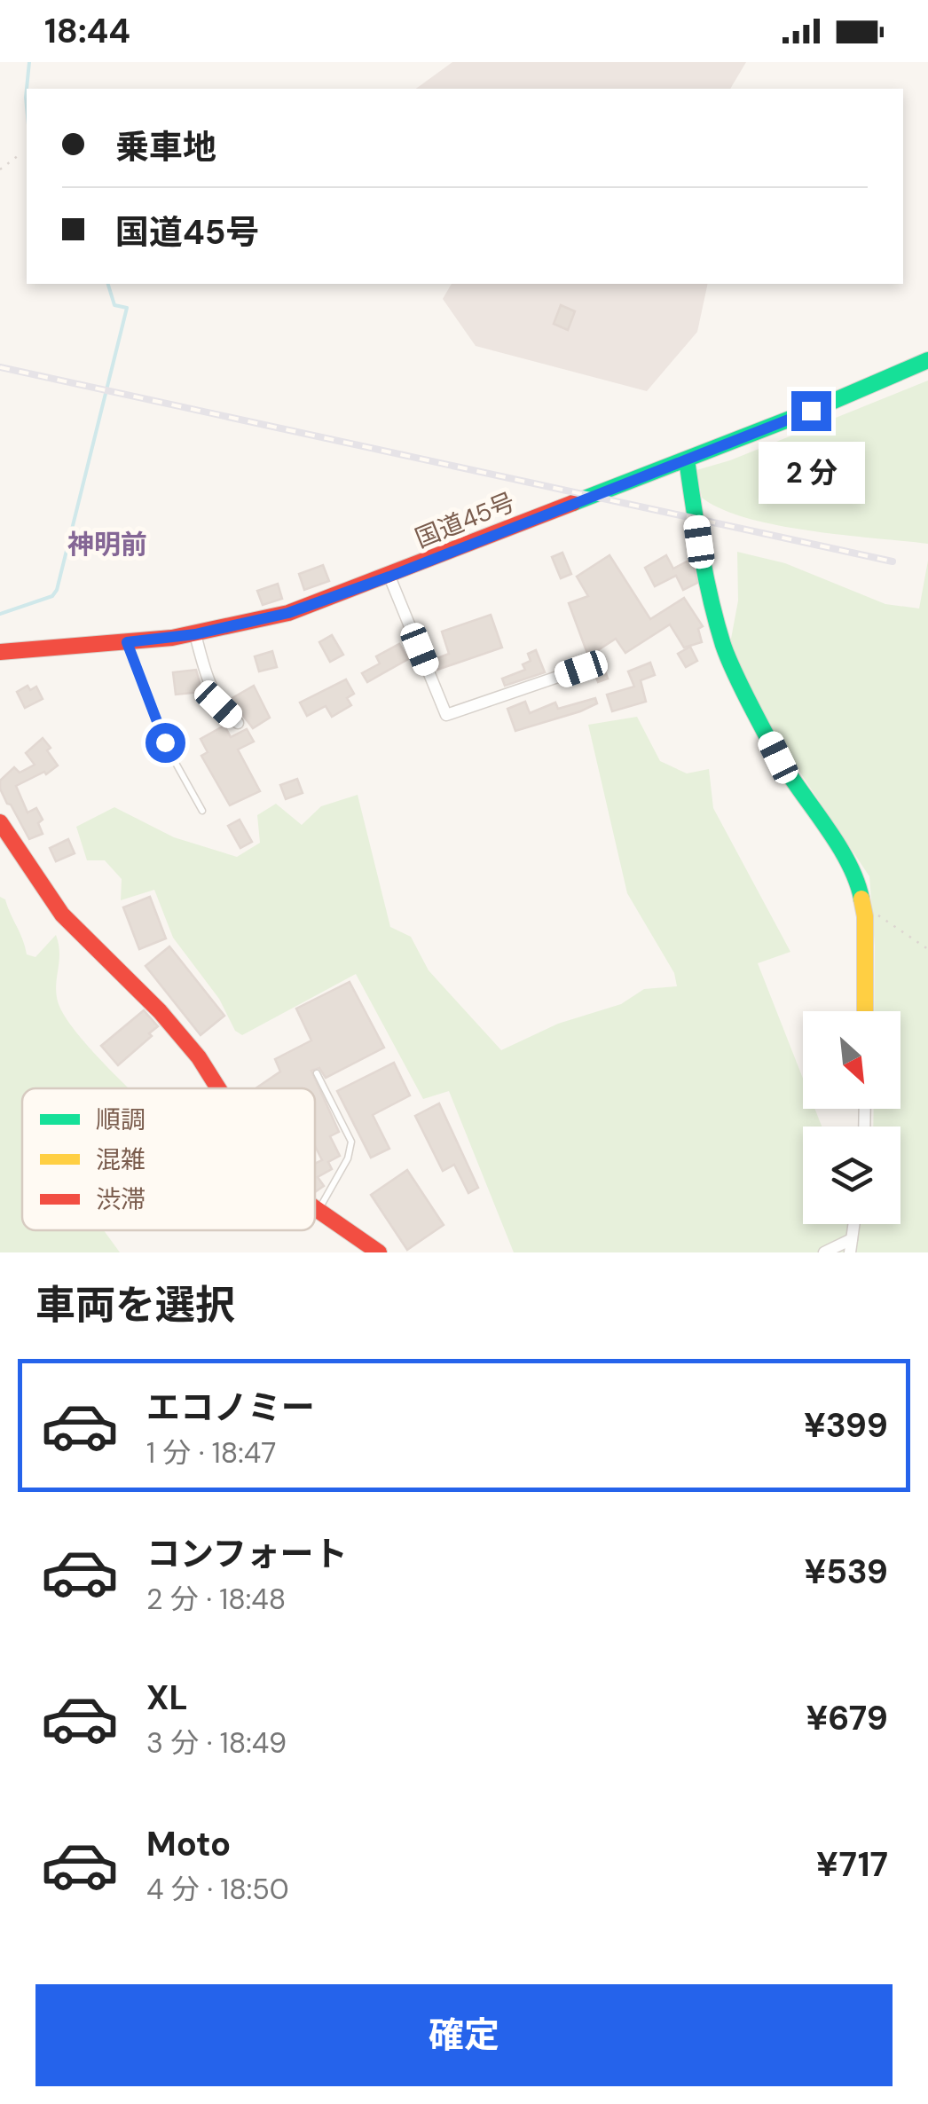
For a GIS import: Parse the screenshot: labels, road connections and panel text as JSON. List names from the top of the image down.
{
  "streets": {
    "main road": ["国道45号"]
  },
  "districts": ["神明前"],
  "legend": ["順調", "混雑", "渋滞"],
  "north": "bottom right",
  "page": {
    "status": "18:44",
    "banner": ["乗車地", "国道45号"],
    "bubble": "2 分",
    "heading": "車両を選択",
    "list": [
      {
        "name": "エコノミー",
        "note": "1 分 · 18:47",
        "value": "¥399"
      },
      {
        "name": "コンフォート",
        "note": "2 分 · 18:48",
        "value": "¥539"
      },
      {
        "name": "XL",
        "note": "3 分 · 18:49",
        "value": "¥679"
      },
      {
        "name": "Moto",
        "note": "4 分 · 18:50",
        "value": "¥717"
      }
    ],
    "buttons": "確定"
  }
}
